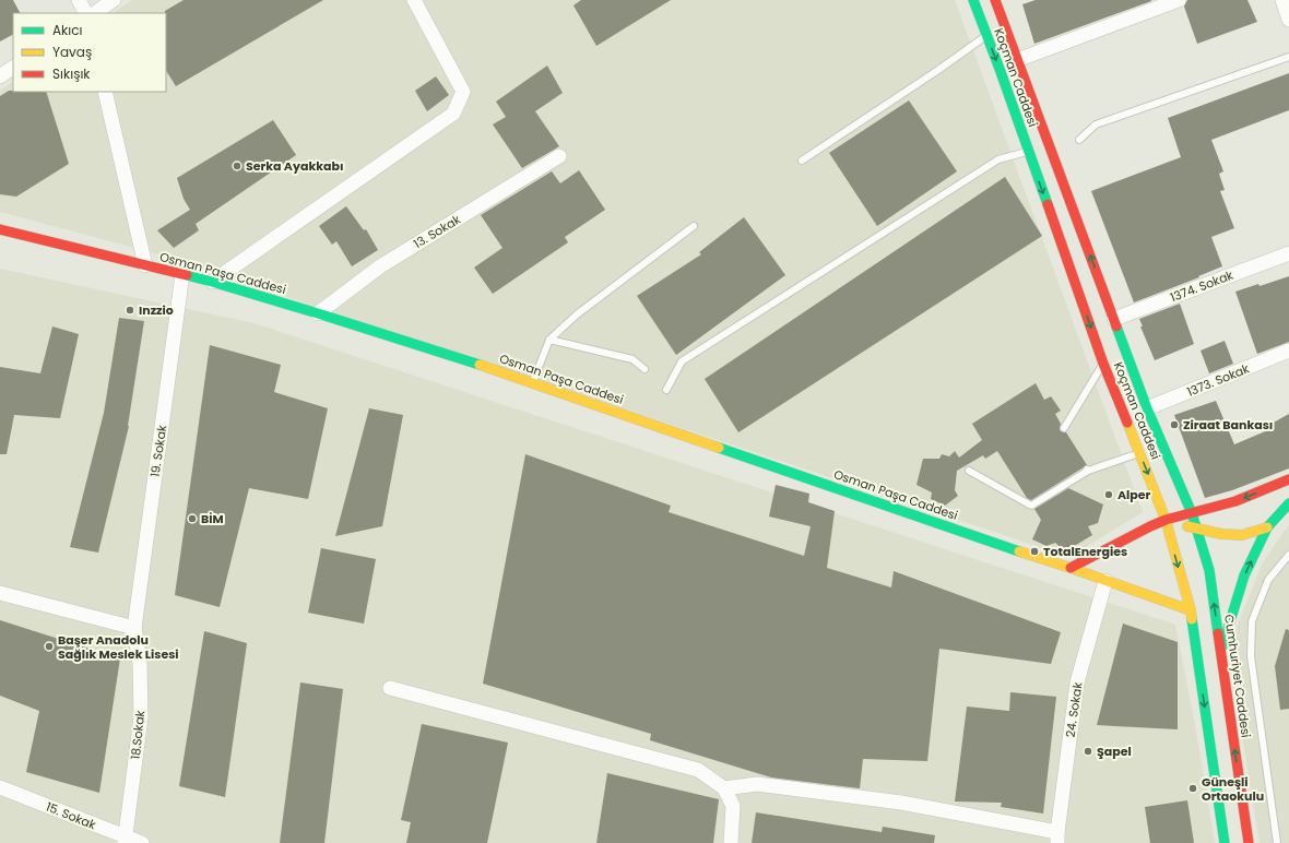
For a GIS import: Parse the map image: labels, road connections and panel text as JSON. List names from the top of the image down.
{
  "streets": {
    "main road": ["Koçman Caddesi", "Osman Paşa Caddesi", "Cumhuriyet Caddesi"],
    "street": [
      "13. Sokak",
      "1374. Sokak",
      "1373. Sokak",
      "19. Sokak",
      "24. Sokak",
      "18.Sokak",
      "15. Sokak"
    ]
  },
  "crossings": [
    ["Koçman Caddesi", "Osman Paşa Caddesi"],
    ["Koçman Caddesi", "1374. Sokak"],
    ["Koçman Caddesi", "1373. Sokak"],
    ["Koçman Caddesi", "Cumhuriyet Caddesi"],
    ["13. Sokak", "Osman Paşa Caddesi"],
    ["Osman Paşa Caddesi", "19. Sokak"],
    ["Osman Paşa Caddesi", "24. Sokak"],
    ["19. Sokak", "18.Sokak"],
    ["18.Sokak", "15. Sokak"]
  ],
  "one_way": ["Cumhuriyet Caddesi"],
  "places": [
    "Serka Ayakkabı",
    "Inzzio",
    "Ziraat Bankası",
    "Alper",
    "BİM",
    "TotalEnergies",
    "Başer Anadolu Sağlık Meslek Lisesi",
    "Şapel",
    "Güneşli Ortaokulu"
  ],
  "legend": ["Akıcı", "Yavaş", "Sıkışık"]
}
